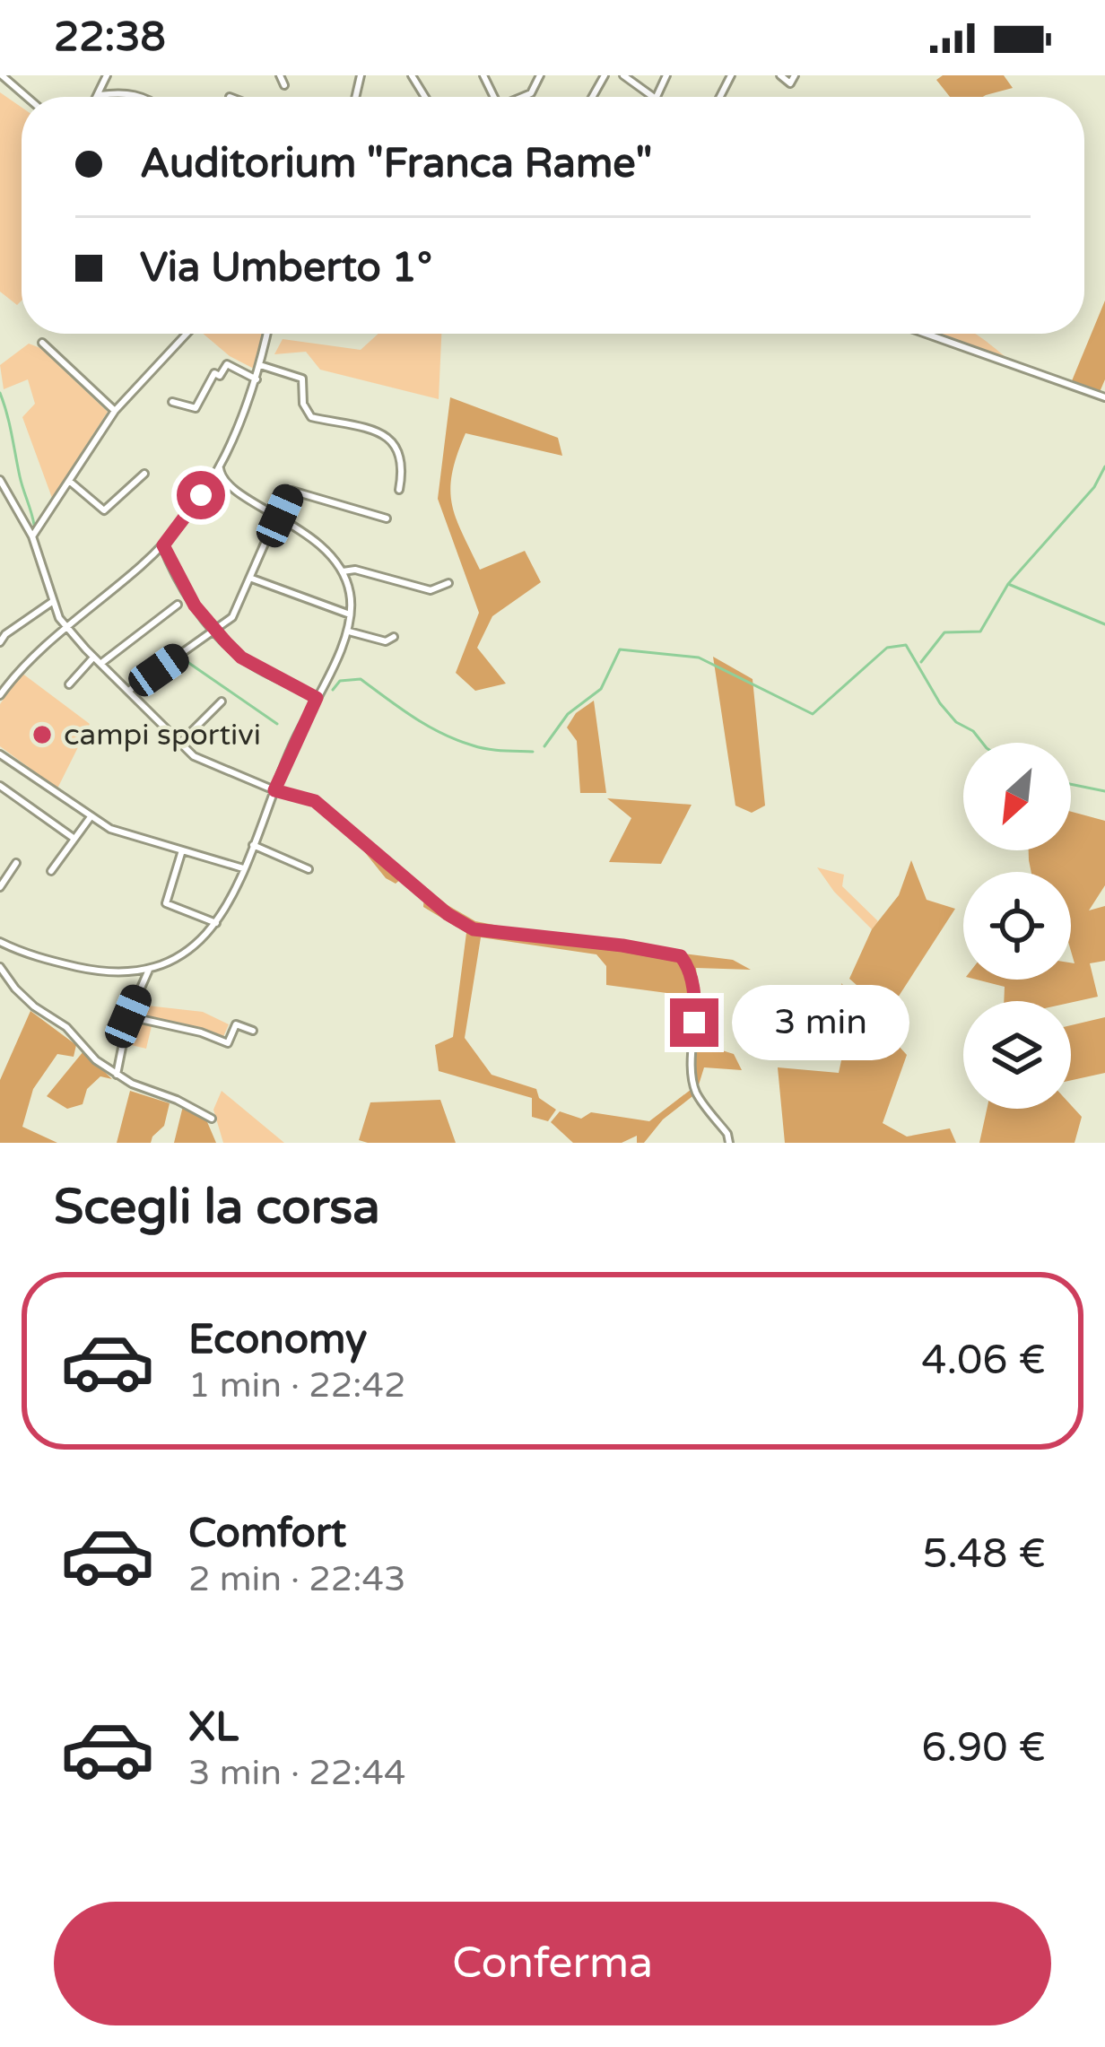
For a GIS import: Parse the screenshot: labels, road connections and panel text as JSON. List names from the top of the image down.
{
  "places": ["campi sportivi"],
  "north": "bottom left",
  "page": {
    "status": "22:38",
    "banner": ["Auditorium \"Franca Rame\"", "Via Umberto 1°"],
    "bubble": "3 min",
    "heading": "Scegli la corsa",
    "list": [
      {
        "name": "Economy",
        "note": "1 min · 22:42",
        "value": "4.06 €"
      },
      {
        "name": "Comfort",
        "note": "2 min · 22:43",
        "value": "5.48 €"
      },
      {
        "name": "XL",
        "note": "3 min · 22:44",
        "value": "6.90 €"
      }
    ],
    "buttons": "Conferma"
  }
}
